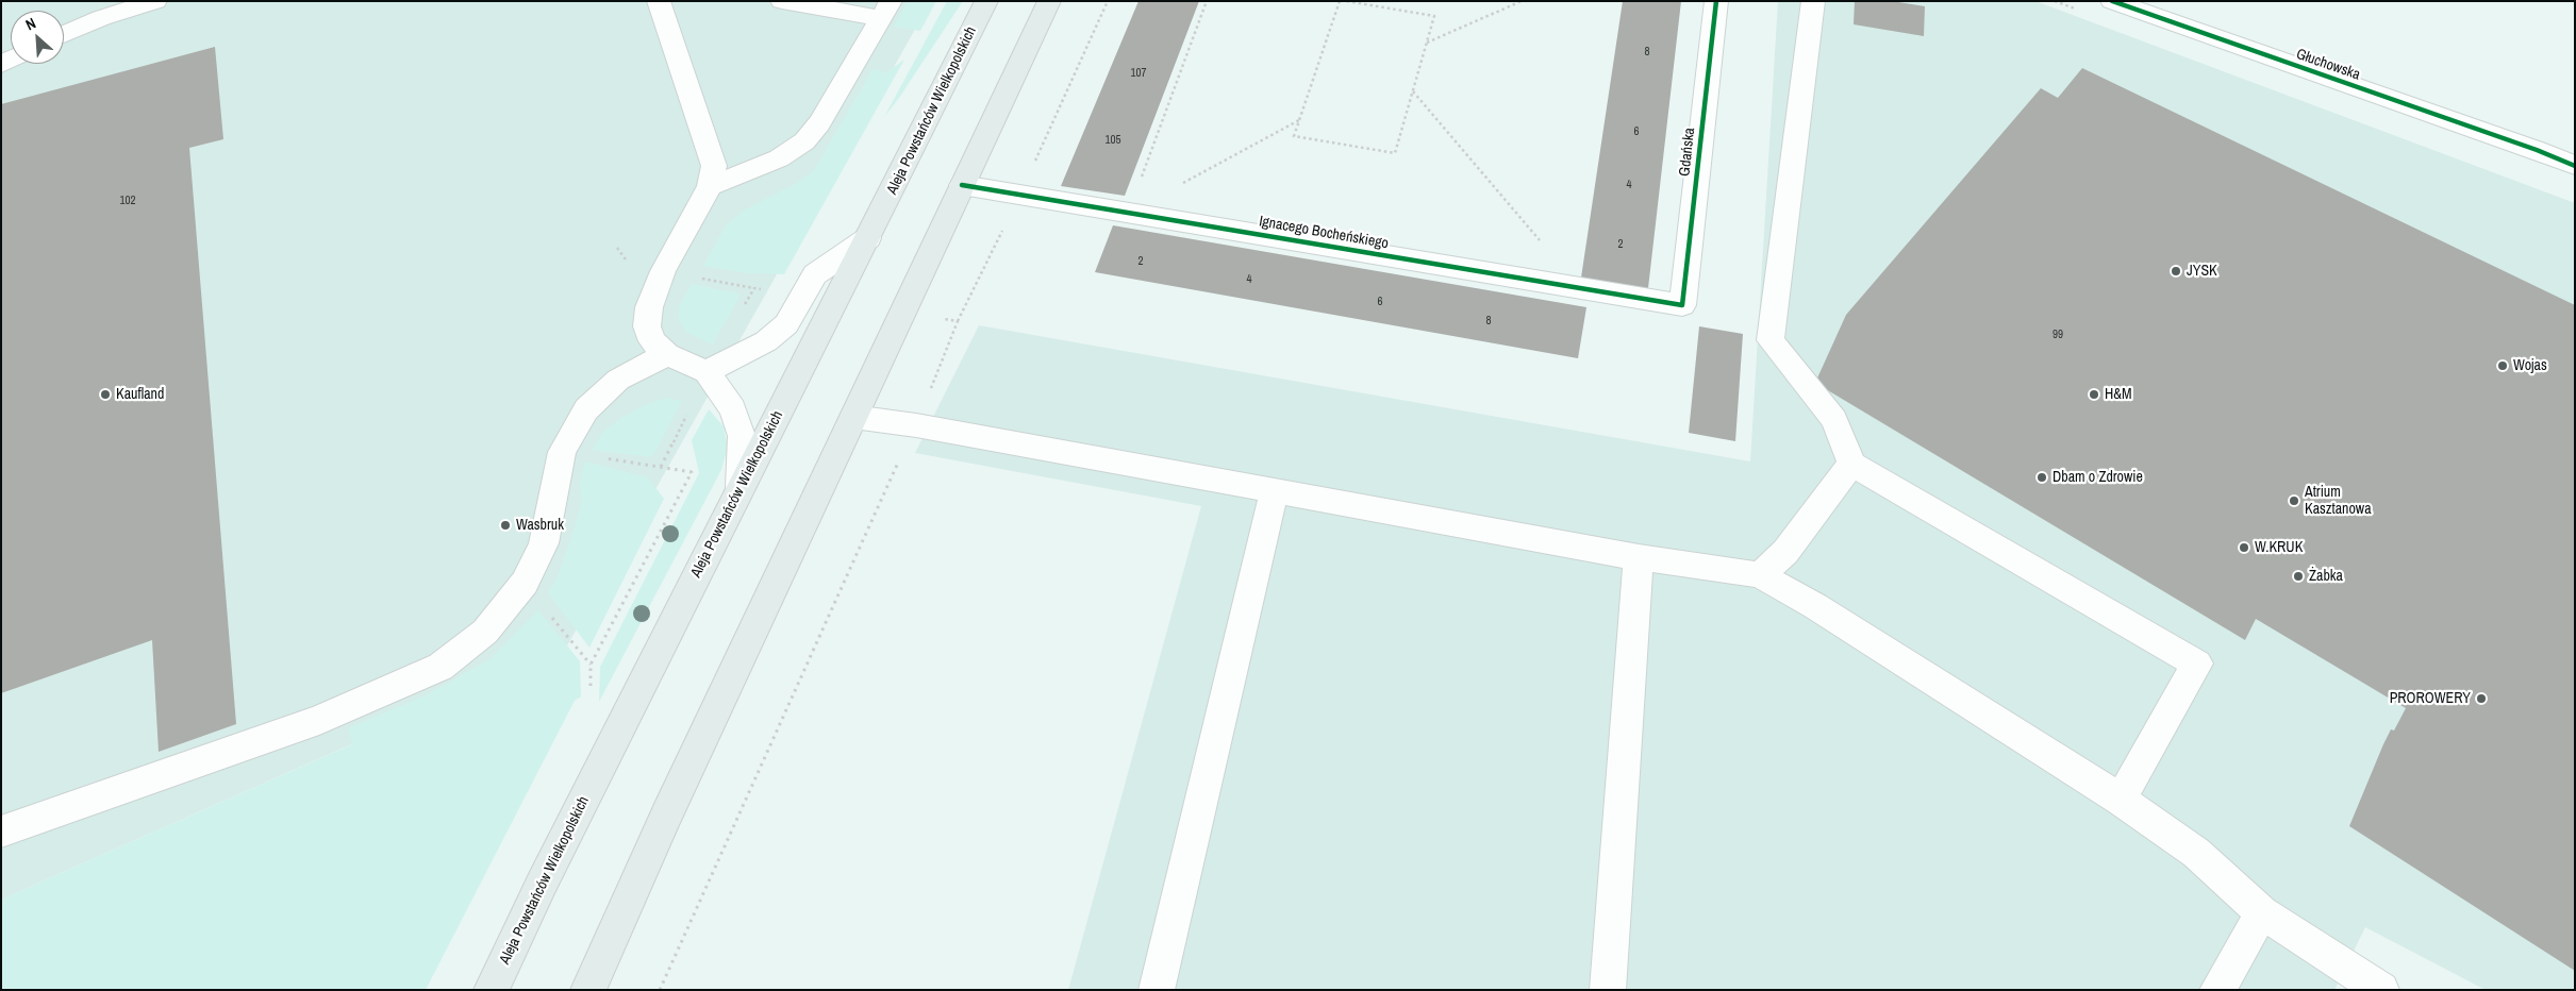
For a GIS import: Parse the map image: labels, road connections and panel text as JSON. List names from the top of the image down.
{
  "streets": {
    "main road": ["Aleja Powstańców Wielkopolskich"],
    "street": ["Głuchowska", "Gdańska", "Ignacego Bocheńskiego"]
  },
  "crossings": [
    ["Gdańska", "Ignacego Bocheńskiego"]
  ],
  "places": [
    "JYSK",
    "Wojas",
    "Kaufland",
    "H&M",
    "Dbam o Zdrowie",
    "Atrium Kasztanowa",
    "Wasbruk",
    "W.KRUK",
    "Żabka",
    "PROROWERY"
  ],
  "house_numbers": [
    "8",
    "107",
    "6",
    "105",
    "4",
    "102",
    "2",
    "2",
    "4",
    "6",
    "8",
    "99"
  ],
  "north": "top left"
}
